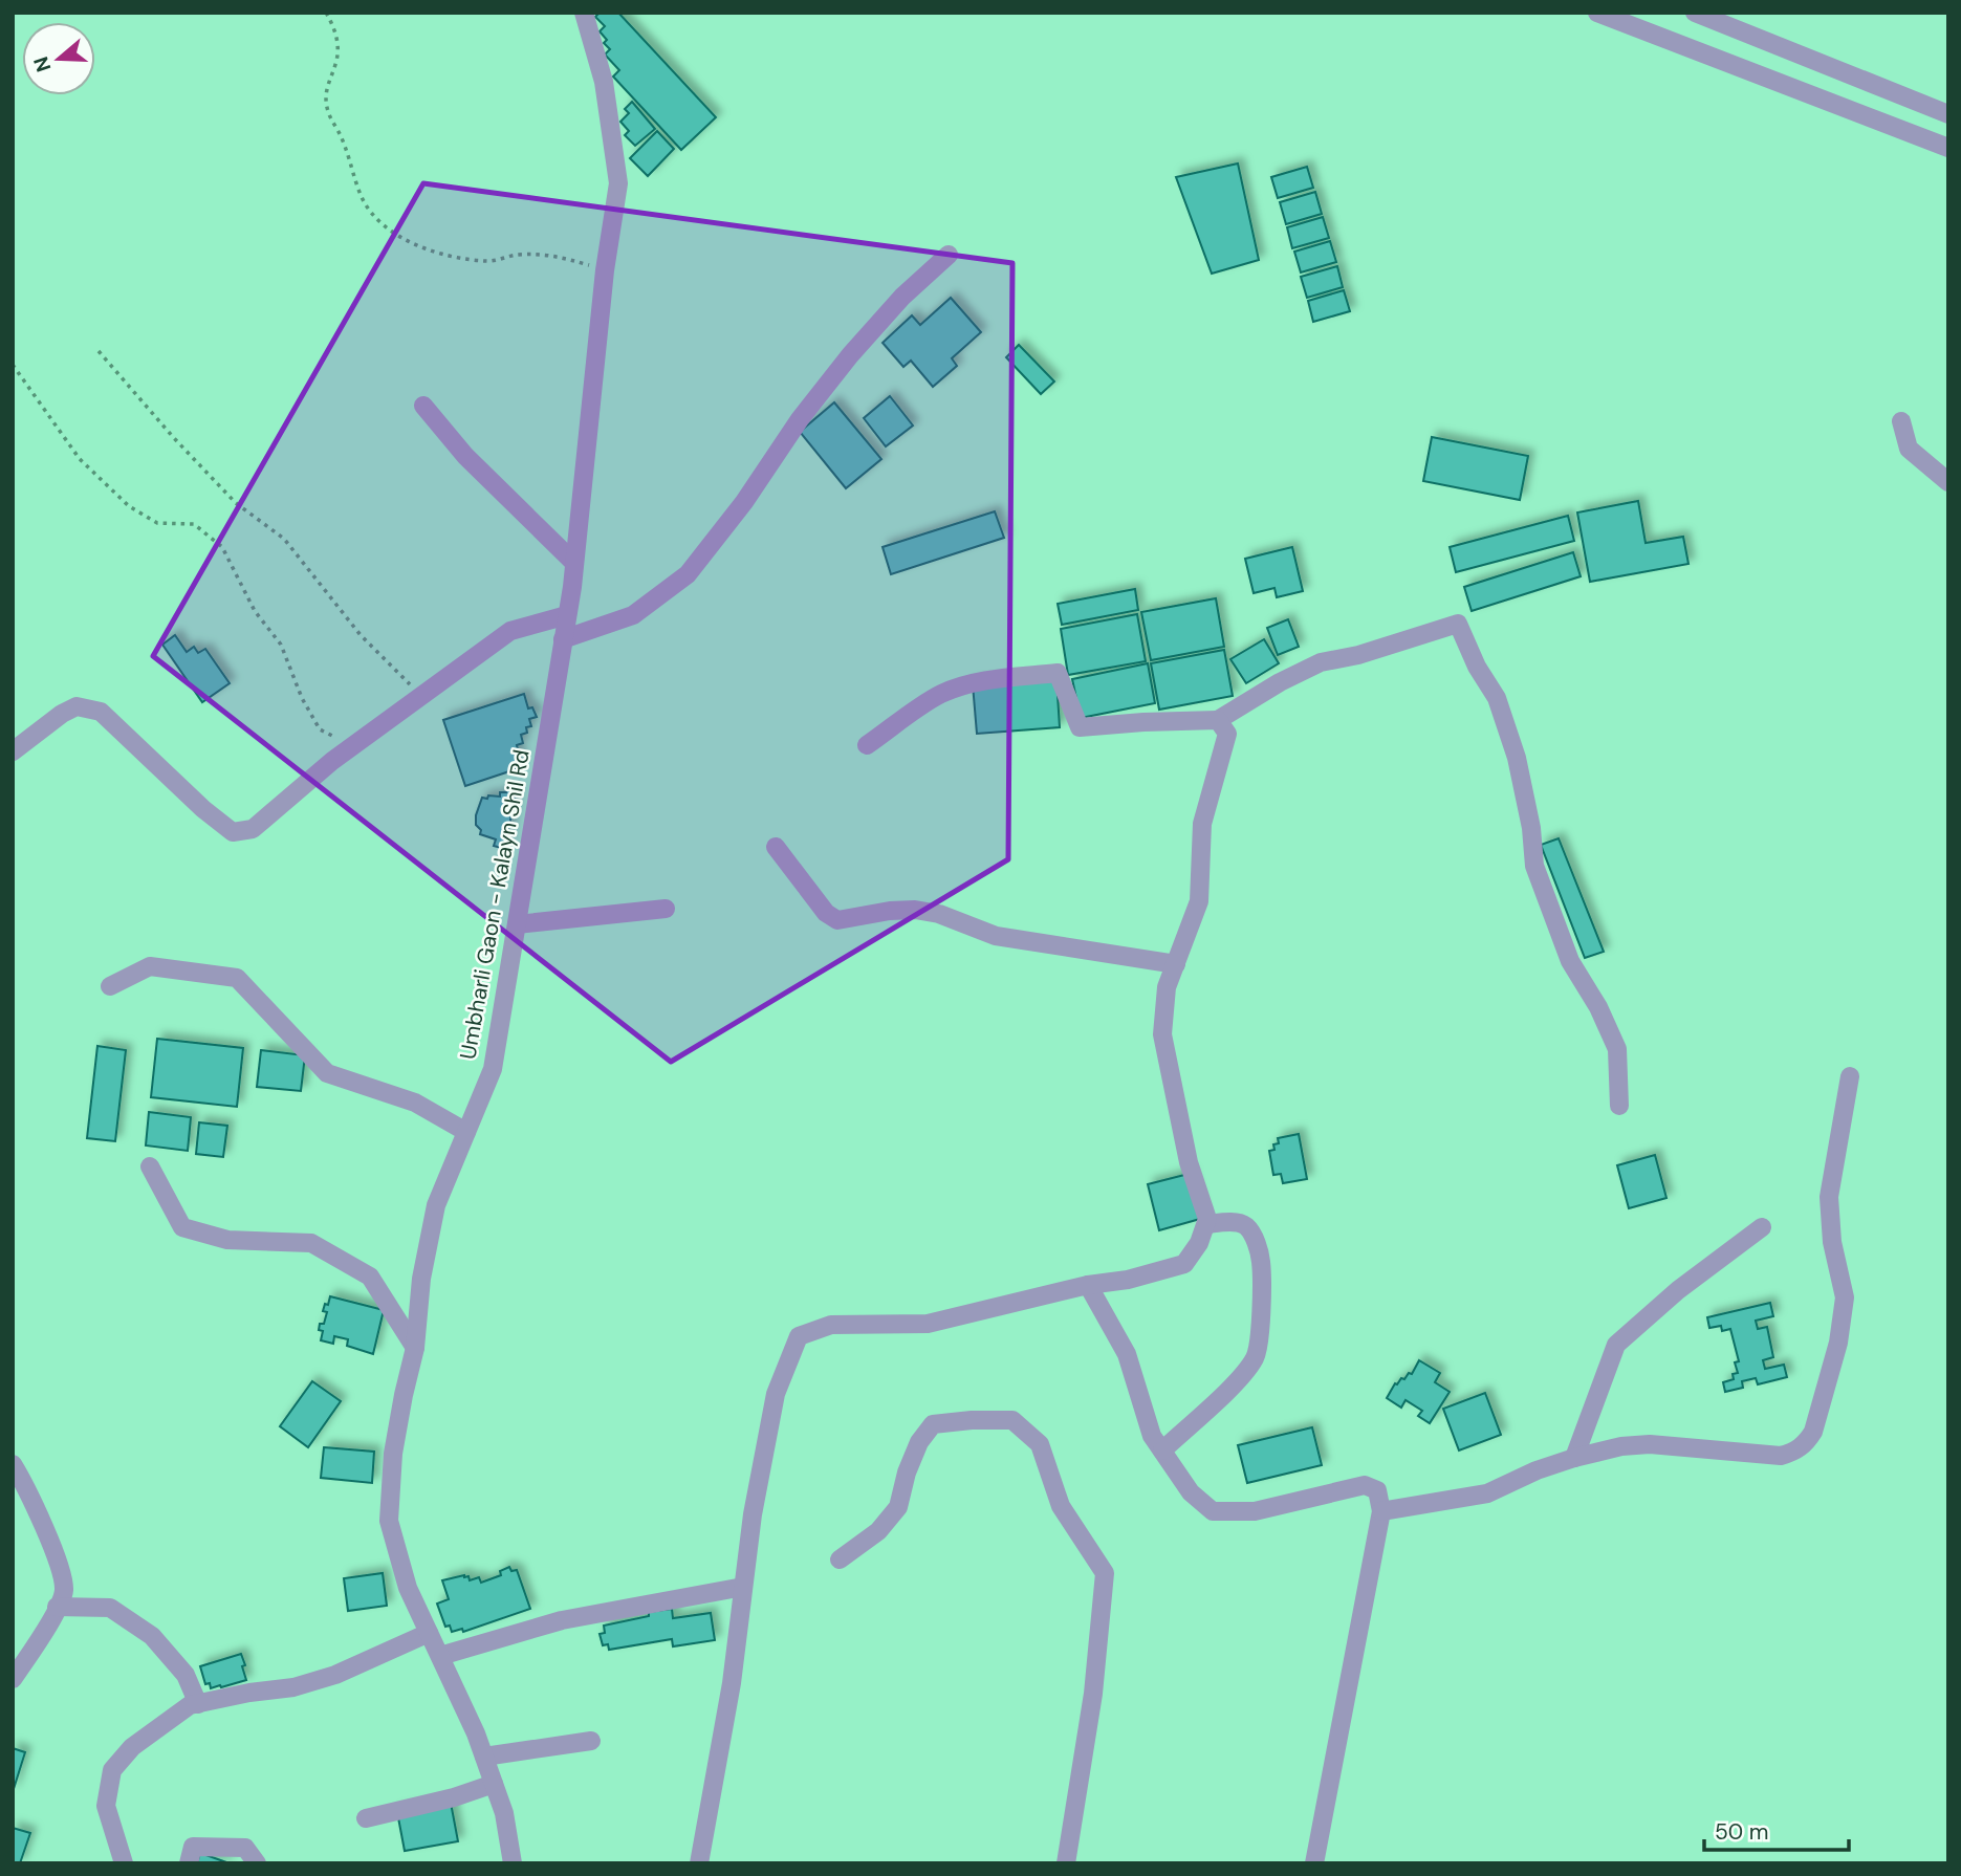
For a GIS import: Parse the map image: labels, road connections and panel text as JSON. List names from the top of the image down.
{
  "streets": {
    "street": ["Umbharli Gaon - Kalayn Shil Rd"]
  },
  "scale_bar": "50 m",
  "north": "left"
}
